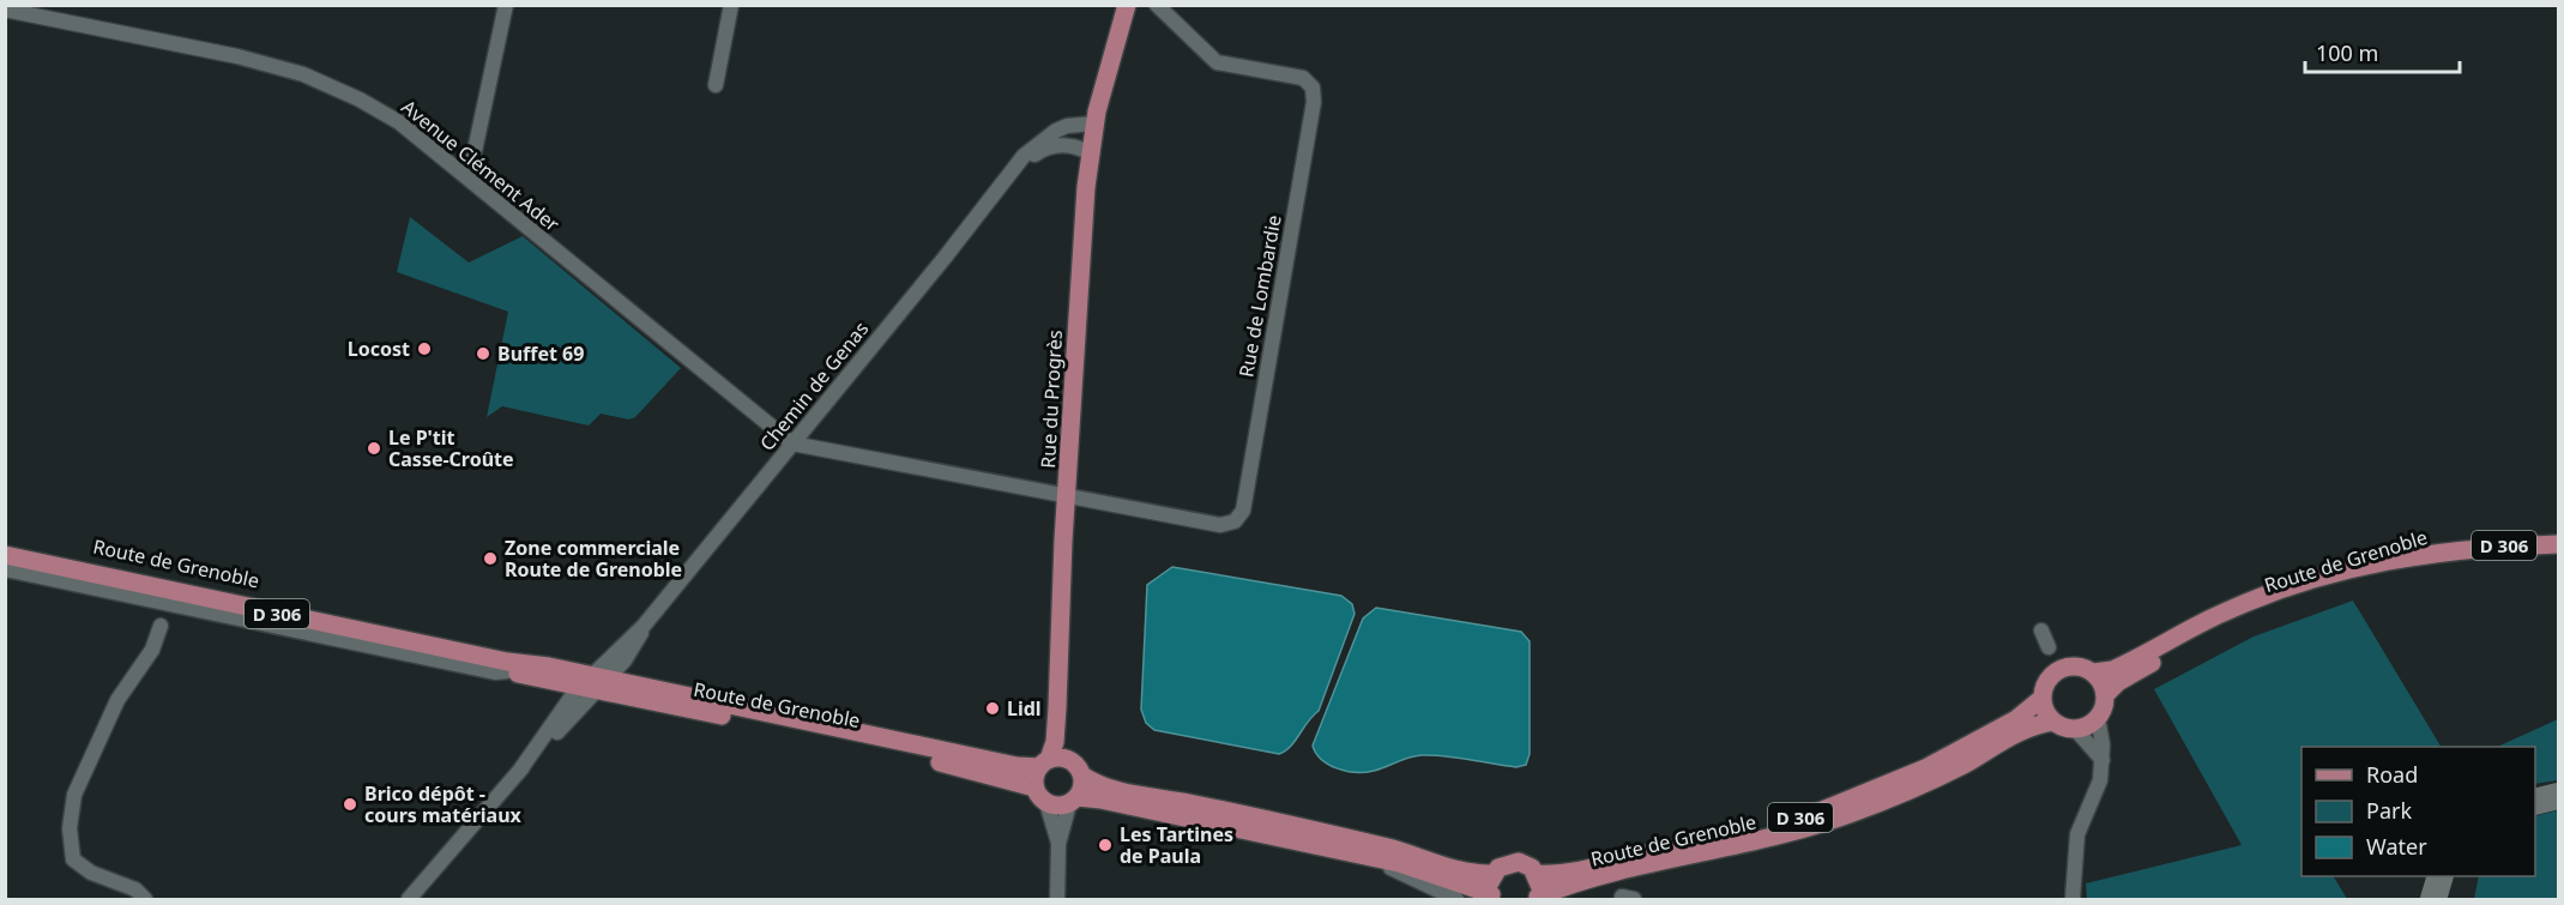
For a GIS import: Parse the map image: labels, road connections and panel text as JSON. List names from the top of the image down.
{
  "streets": {
    "main road": ["Rue du Progrès", "D 306", "Route de Grenoble"],
    "street": ["Avenue Clément Ader", "Rue de Lombardie", "Chemin de Genas"]
  },
  "crossings": [
    ["Avenue Clément Ader", "Chemin de Genas"],
    ["Rue de Lombardie", "Rue du Progrès"],
    ["Chemin de Genas", "Rue du Progrès"],
    ["Chemin de Genas", "Route de Grenoble"],
    ["Rue du Progrès", "Route de Grenoble"]
  ],
  "places": [
    "Locost",
    "Buffet 69",
    "Le P'tit Casse-Croûte",
    "Zone commerciale Route de Grenoble",
    "Lidl",
    "Brico dépôt - cours matériaux",
    "Les Tartines de Paula"
  ],
  "legend": ["Road", "Park", "Water"],
  "scale_bar": "100 m"
}
